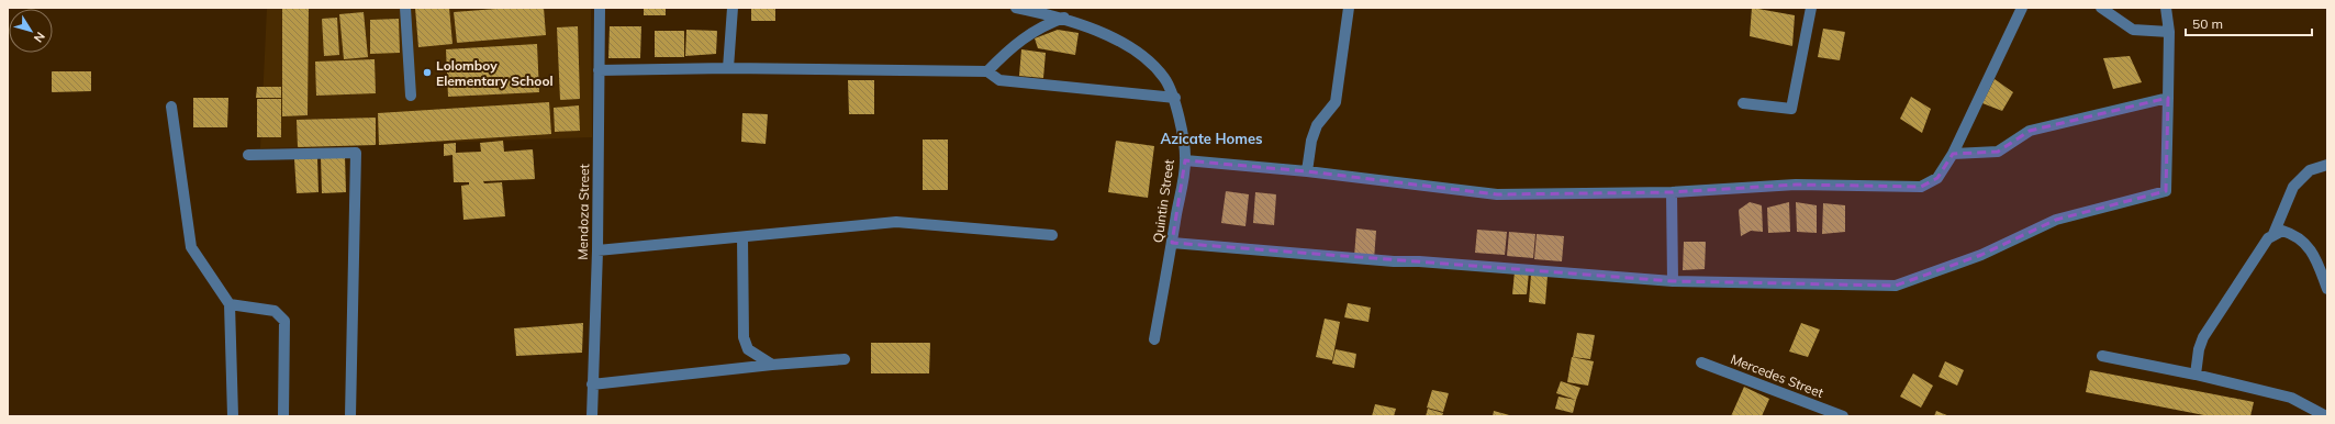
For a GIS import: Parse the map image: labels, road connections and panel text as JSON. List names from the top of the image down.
{
  "streets": {
    "street": ["Quintin Street", "Mendoza Street", "Mercedes Street"]
  },
  "districts": ["Azicate Homes"],
  "places": ["Lolomboy Elementary School"],
  "scale_bar": "50 m",
  "north": "bottom right"
}
